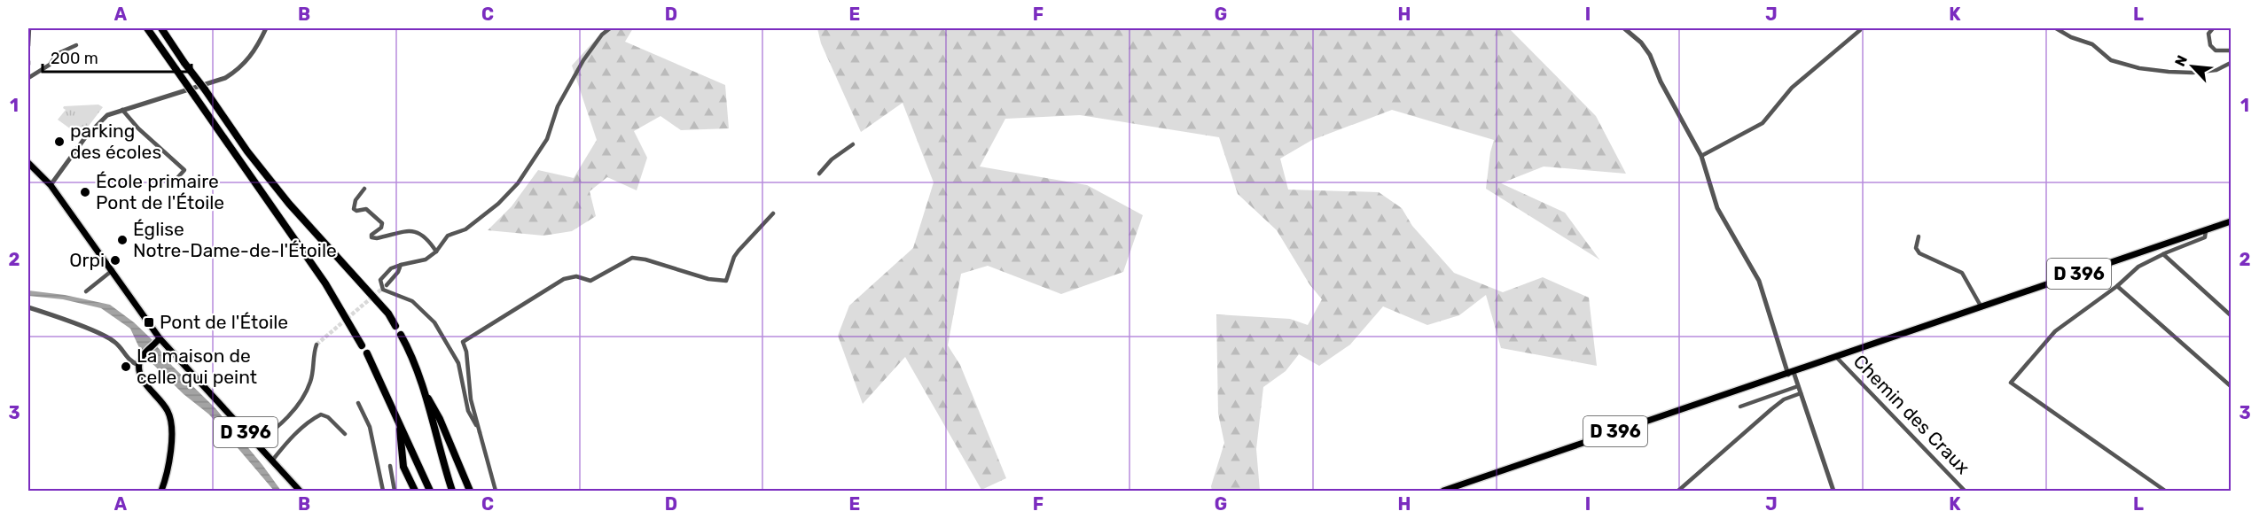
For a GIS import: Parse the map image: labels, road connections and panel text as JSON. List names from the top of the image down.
{
  "streets": {
    "main road": ["D 396"],
    "street": ["Chemin des Craux"]
  },
  "crossings": [
    ["D 396", "Chemin des Craux"]
  ],
  "places": {
    "other": [
      "parking des écoles",
      "École primaire Pont de l'Étoile",
      "Église Notre-Dame-de-l'Étoile",
      "Orpi",
      "La maison de celle qui peint"
    ],
    "transit": ["Pont de l'Étoile"]
  },
  "scale_bar": "200 m",
  "north": "top left",
  "grid": {
    "columns": [
      "A",
      "B",
      "C",
      "D",
      "E",
      "F",
      "G",
      "H",
      "I",
      "J",
      "K",
      "L"
    ],
    "rows": ["1", "2", "3"]
  }
}
